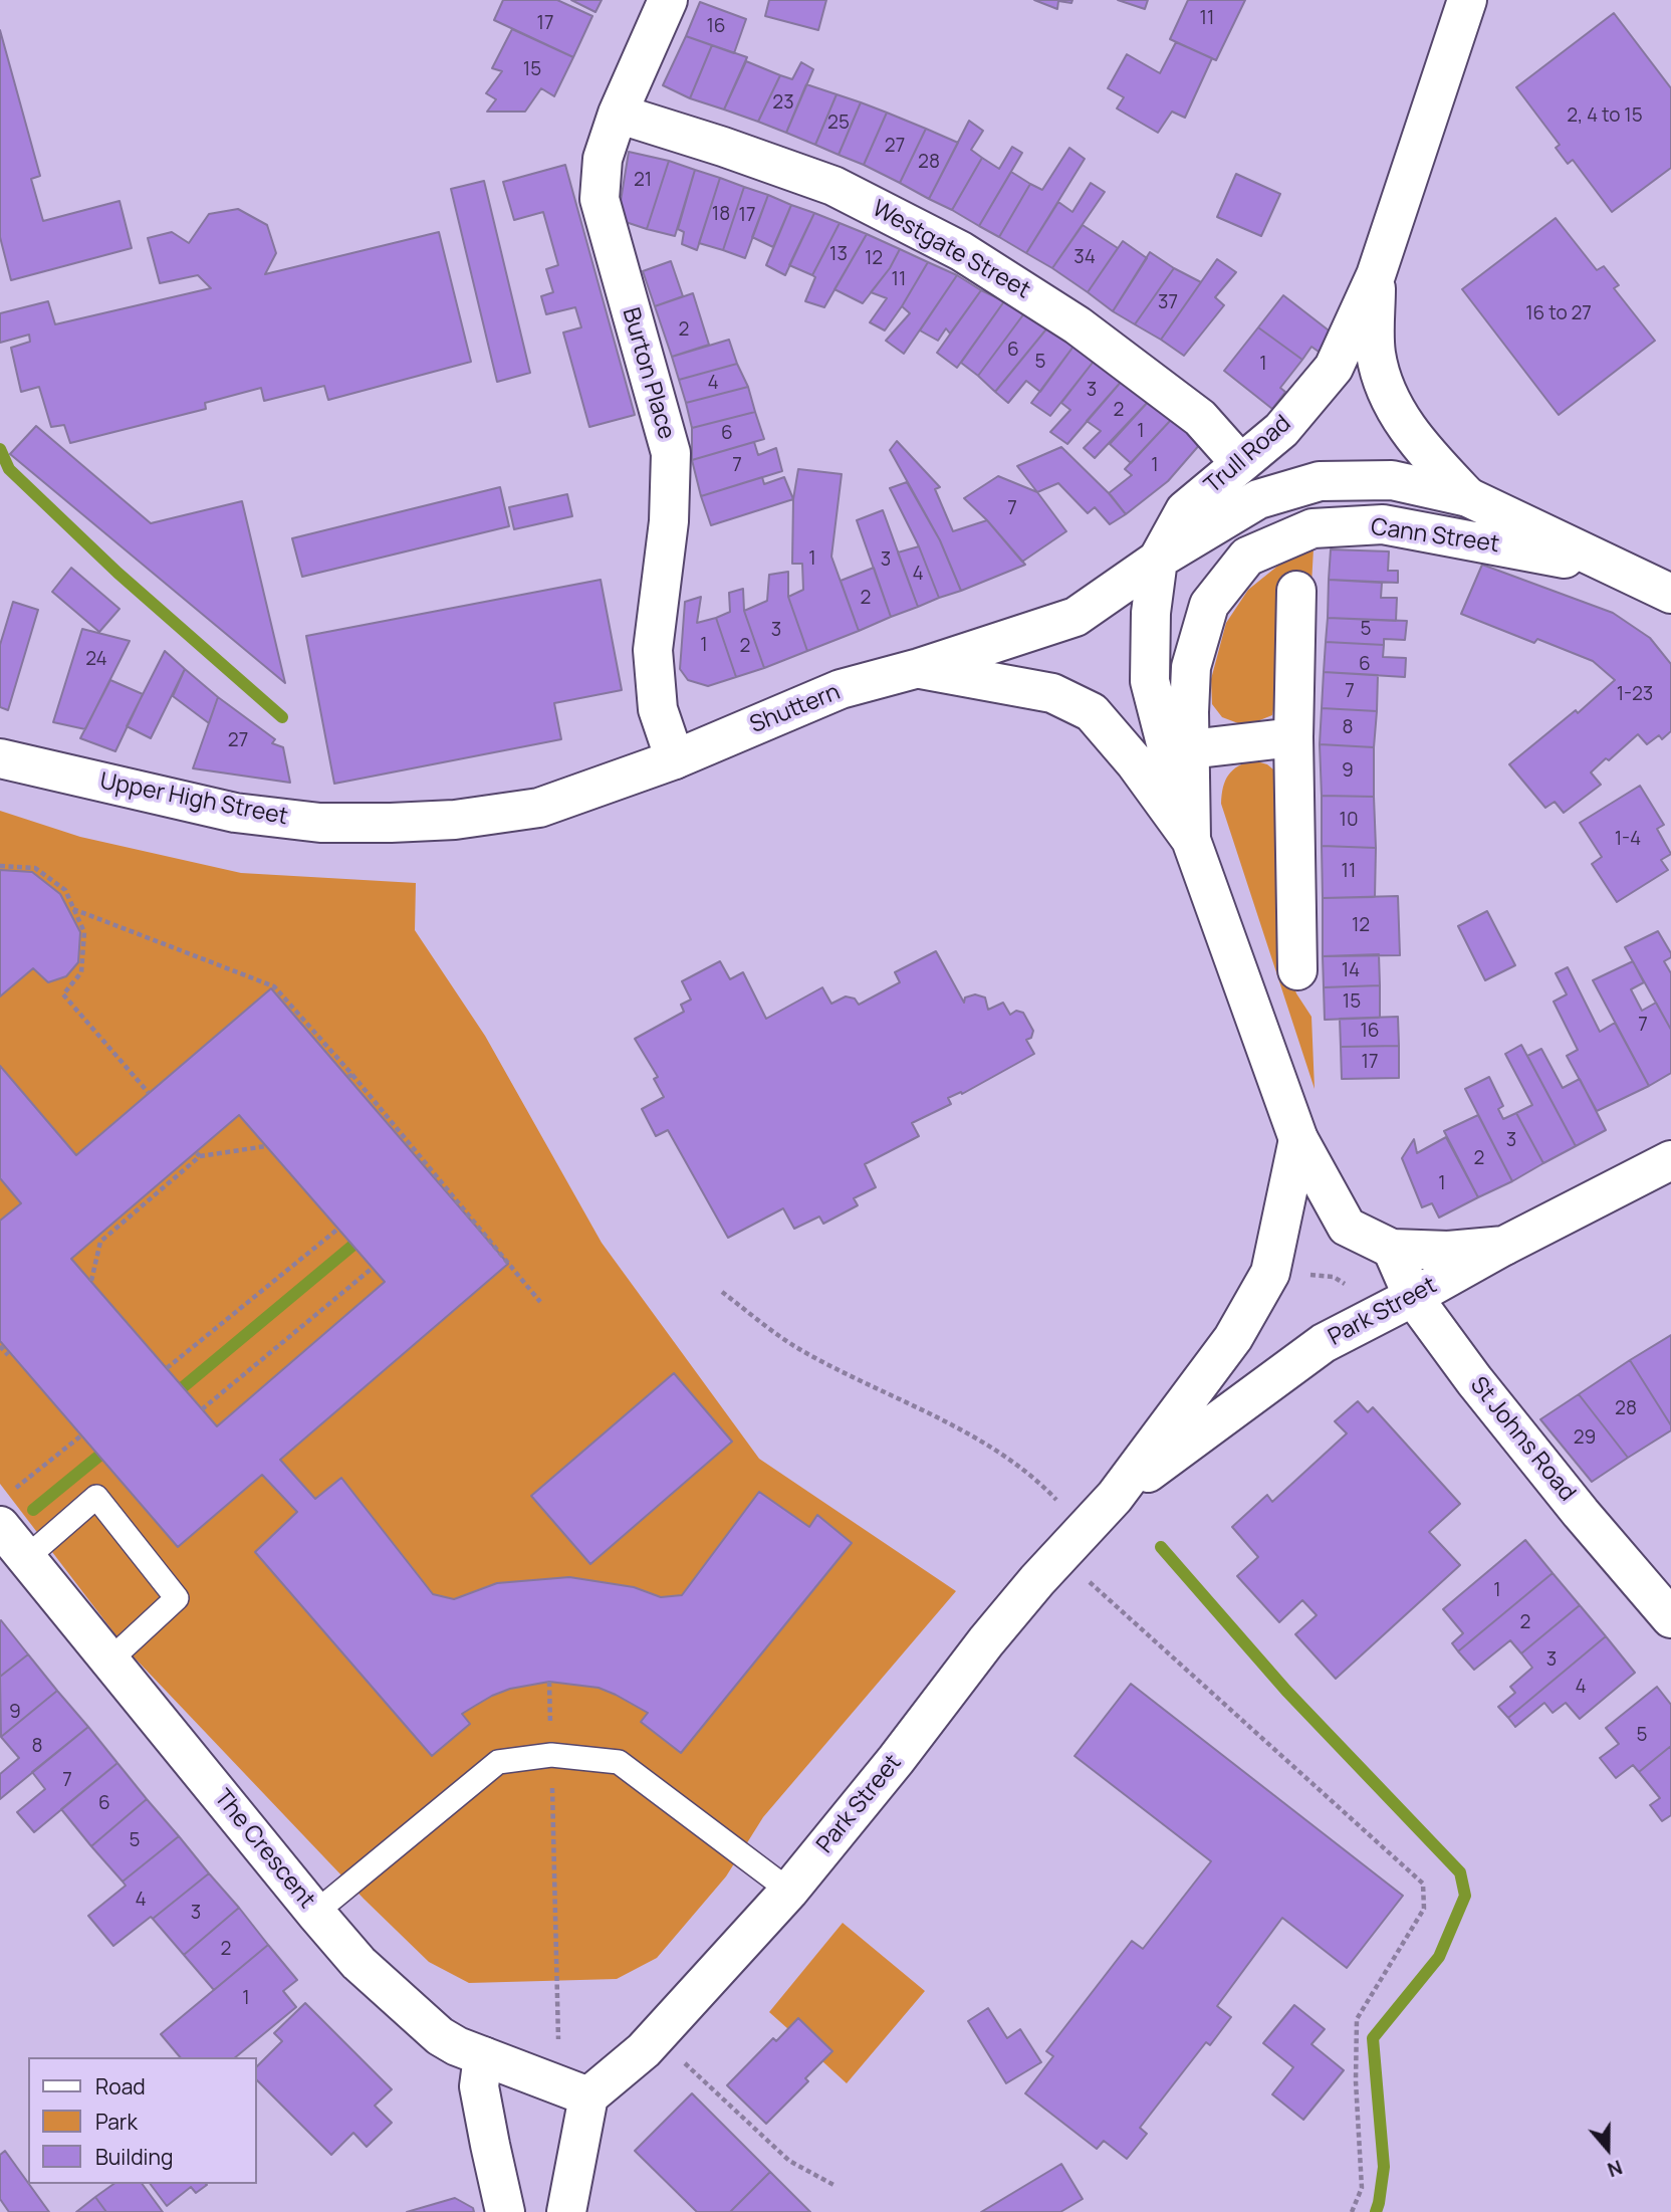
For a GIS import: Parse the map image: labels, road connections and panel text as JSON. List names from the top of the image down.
{
  "streets": {
    "street": [
      "Westgate Street",
      "Burton Place",
      "Trull Road",
      "Cann Street",
      "Shuttern",
      "Upper High Street",
      "Park Street",
      "St Johns Road",
      "The Crescent"
    ]
  },
  "crossings": [
    ["Westgate Street", "Burton Place"],
    ["Westgate Street", "Trull Road"],
    ["Burton Place", "Shuttern"],
    ["Burton Place", "Upper High Street"],
    ["Trull Road", "Shuttern"],
    ["Cann Street", "Park Street"],
    ["Cann Street", "St Johns Road"],
    ["Shuttern", "Upper High Street"],
    ["Park Street", "St Johns Road"],
    ["Park Street", "The Crescent"]
  ],
  "house_numbers": [
    "11",
    "17",
    "16",
    "15",
    "23",
    "2, 4 to 15",
    "25",
    "27",
    "28",
    "21",
    "18",
    "17",
    "13",
    "34",
    "12",
    "11",
    "37",
    "16 to 27",
    "2",
    "6",
    "5",
    "1",
    "4",
    "3",
    "2",
    "1",
    "6",
    "7",
    "1",
    "7",
    "1",
    "3",
    "4",
    "2",
    "5",
    "3",
    "1",
    "2",
    "24",
    "6",
    "7",
    "1-23",
    "8",
    "27",
    "9",
    "10",
    "1-4",
    "11",
    "12",
    "14",
    "15",
    "7",
    "16",
    "17",
    "3",
    "2",
    "1",
    "28",
    "29",
    "1",
    "2",
    "3",
    "4",
    "9",
    "5",
    "8",
    "7",
    "6",
    "5",
    "4",
    "3",
    "2",
    "1"
  ],
  "legend": ["Road", "Park", "Building"],
  "north": "bottom"
}
